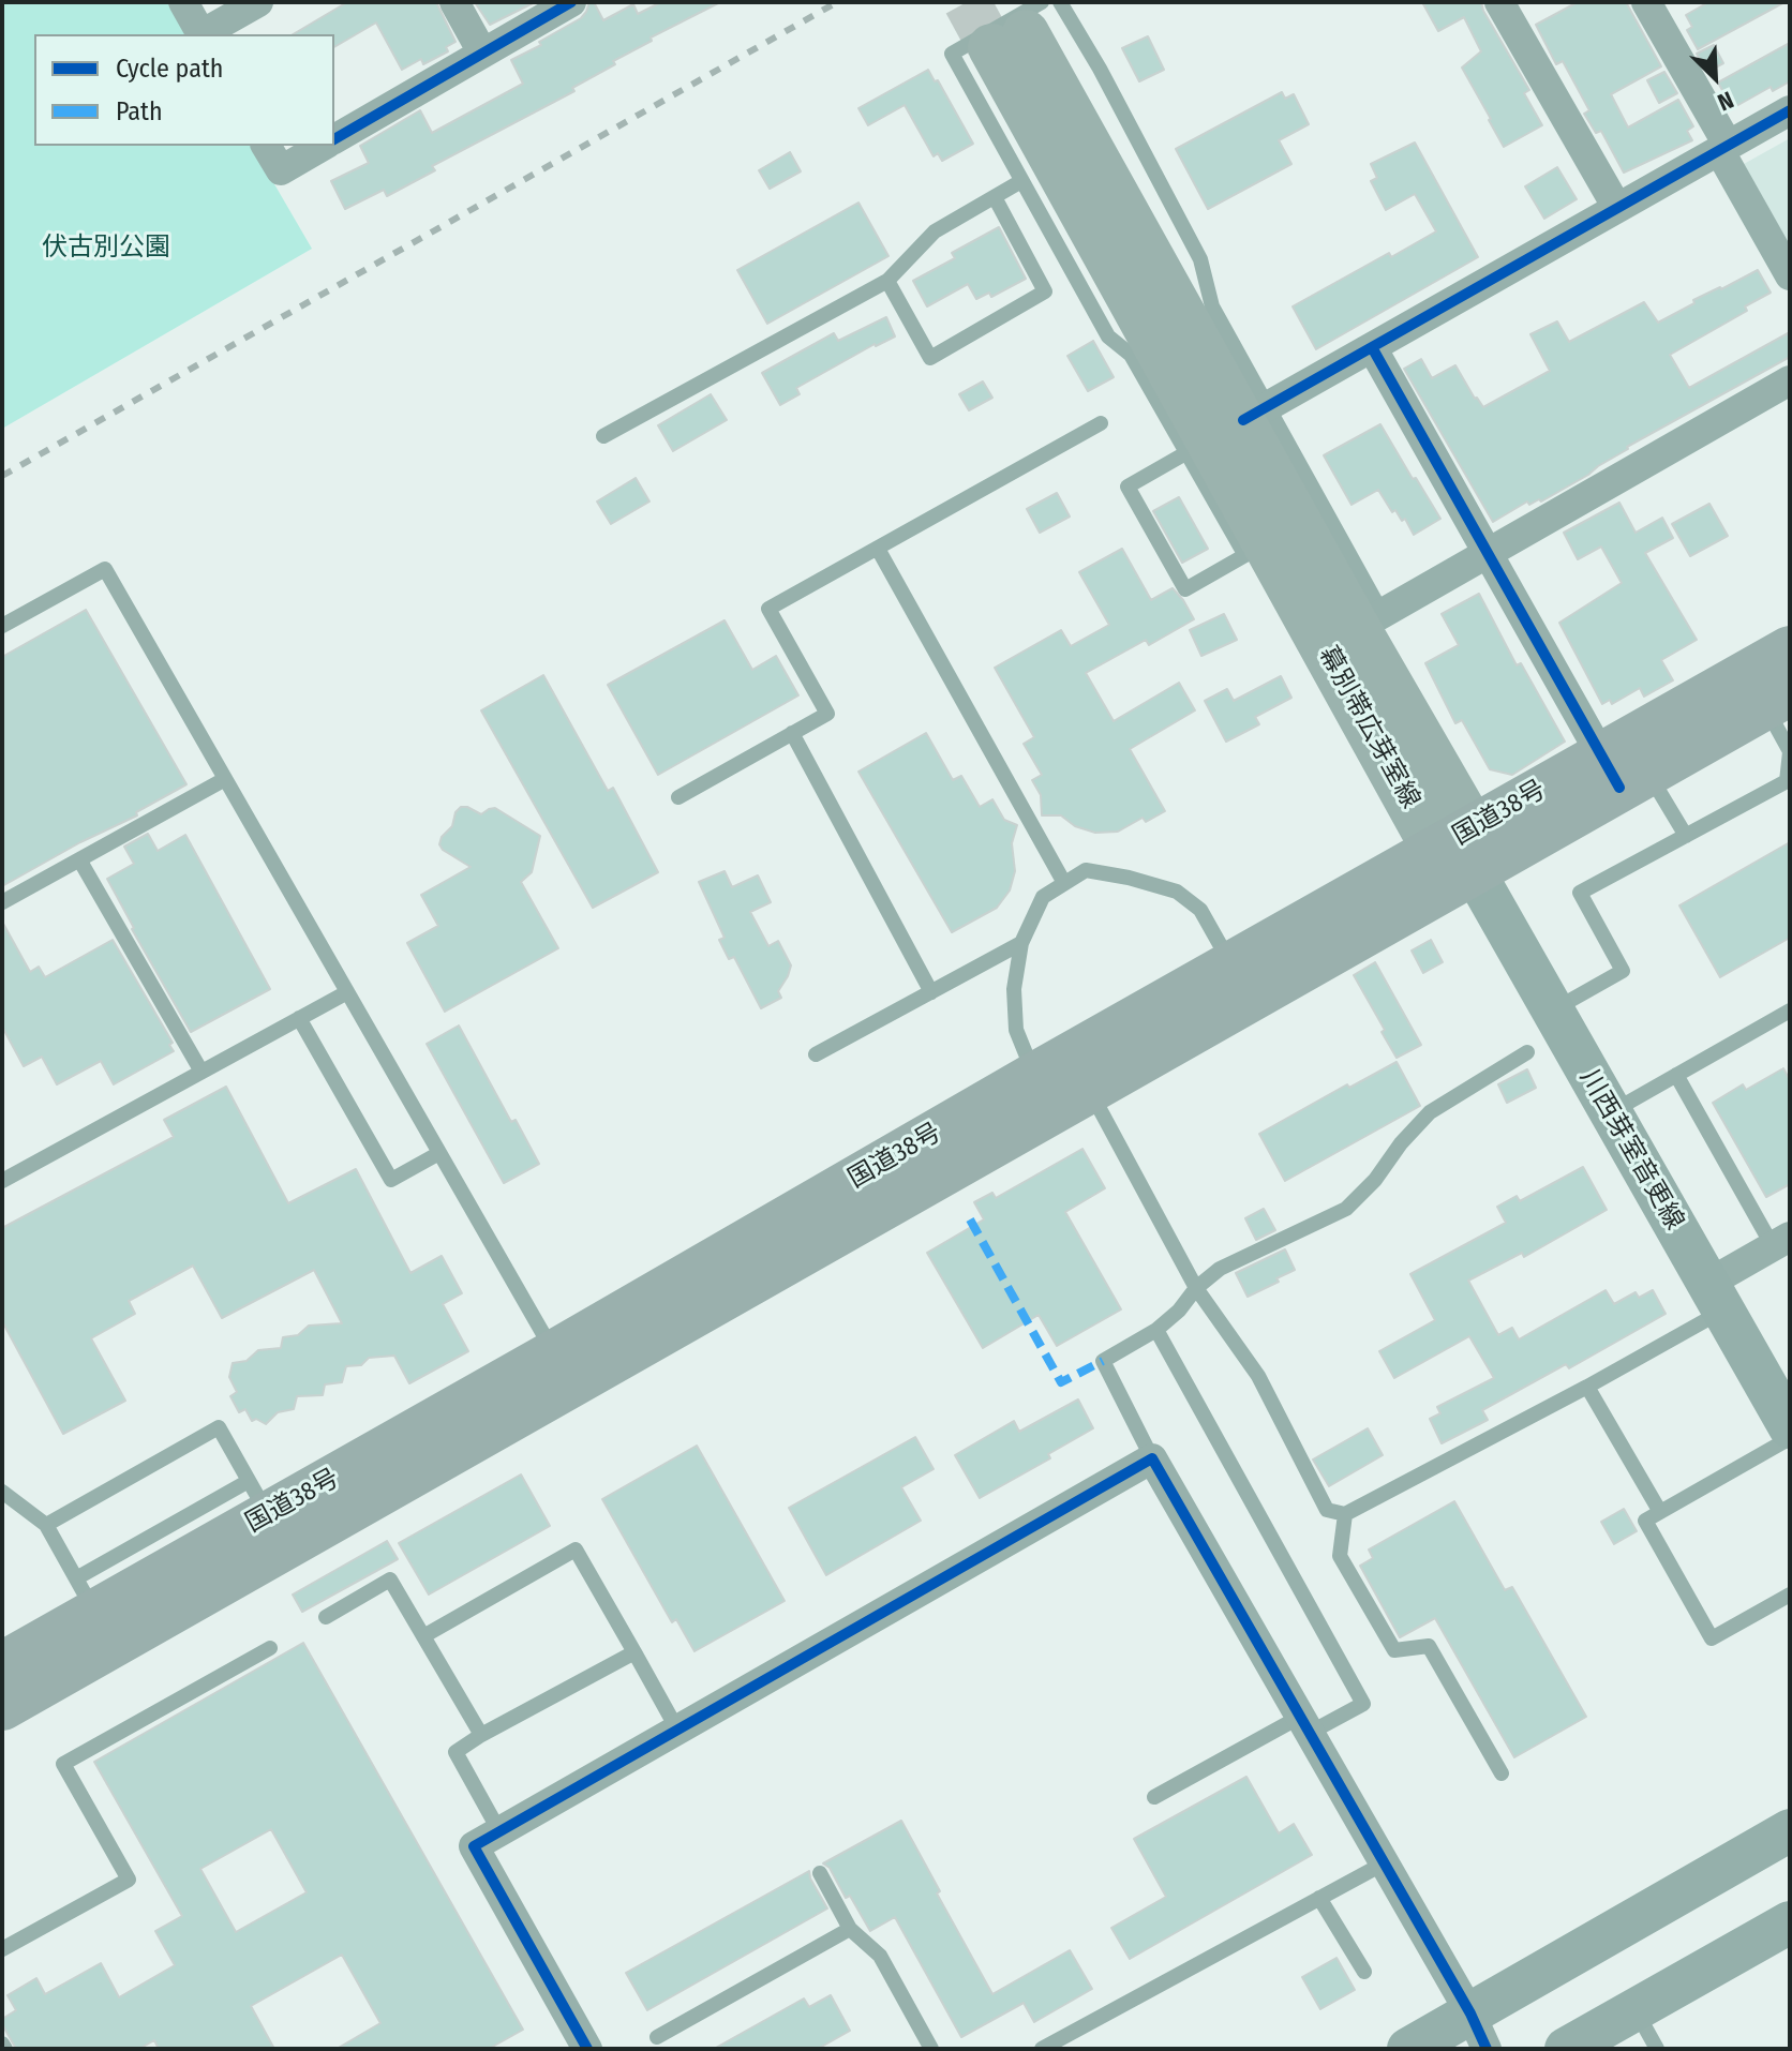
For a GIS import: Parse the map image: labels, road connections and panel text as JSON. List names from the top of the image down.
{
  "streets": {
    "highway": ["国道38号"],
    "main road": ["幕別帯広芽室線"],
    "street": ["川西芽室音更線"]
  },
  "crossings": [
    ["幕別帯広芽室線", "国道38号"],
    ["幕別帯広芽室線", "川西芽室音更線"],
    ["国道38号", "川西芽室音更線"]
  ],
  "parks": ["伏古別公園"],
  "legend": ["Cycle path", "Path"],
  "north": "bottom right"
}
